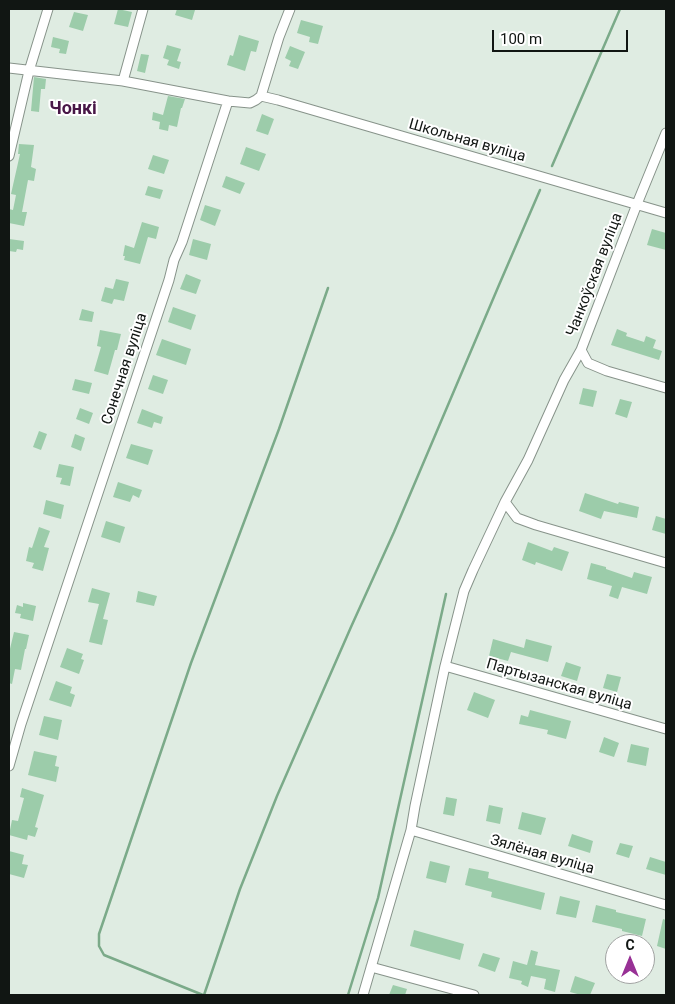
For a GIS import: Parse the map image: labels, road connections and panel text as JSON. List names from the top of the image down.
{
  "streets": {
    "street": [
      "Школьная вуліца",
      "Чанкоўская вуліца",
      "Сонечная вуліца",
      "Партызанская вуліца",
      "Зялёная вуліца"
    ]
  },
  "crossings": [
    ["Школьная вуліца", "Чанкоўская вуліца"]
  ],
  "districts": ["Чонкі"],
  "scale_bar": "100 m",
  "north": "top"
}
